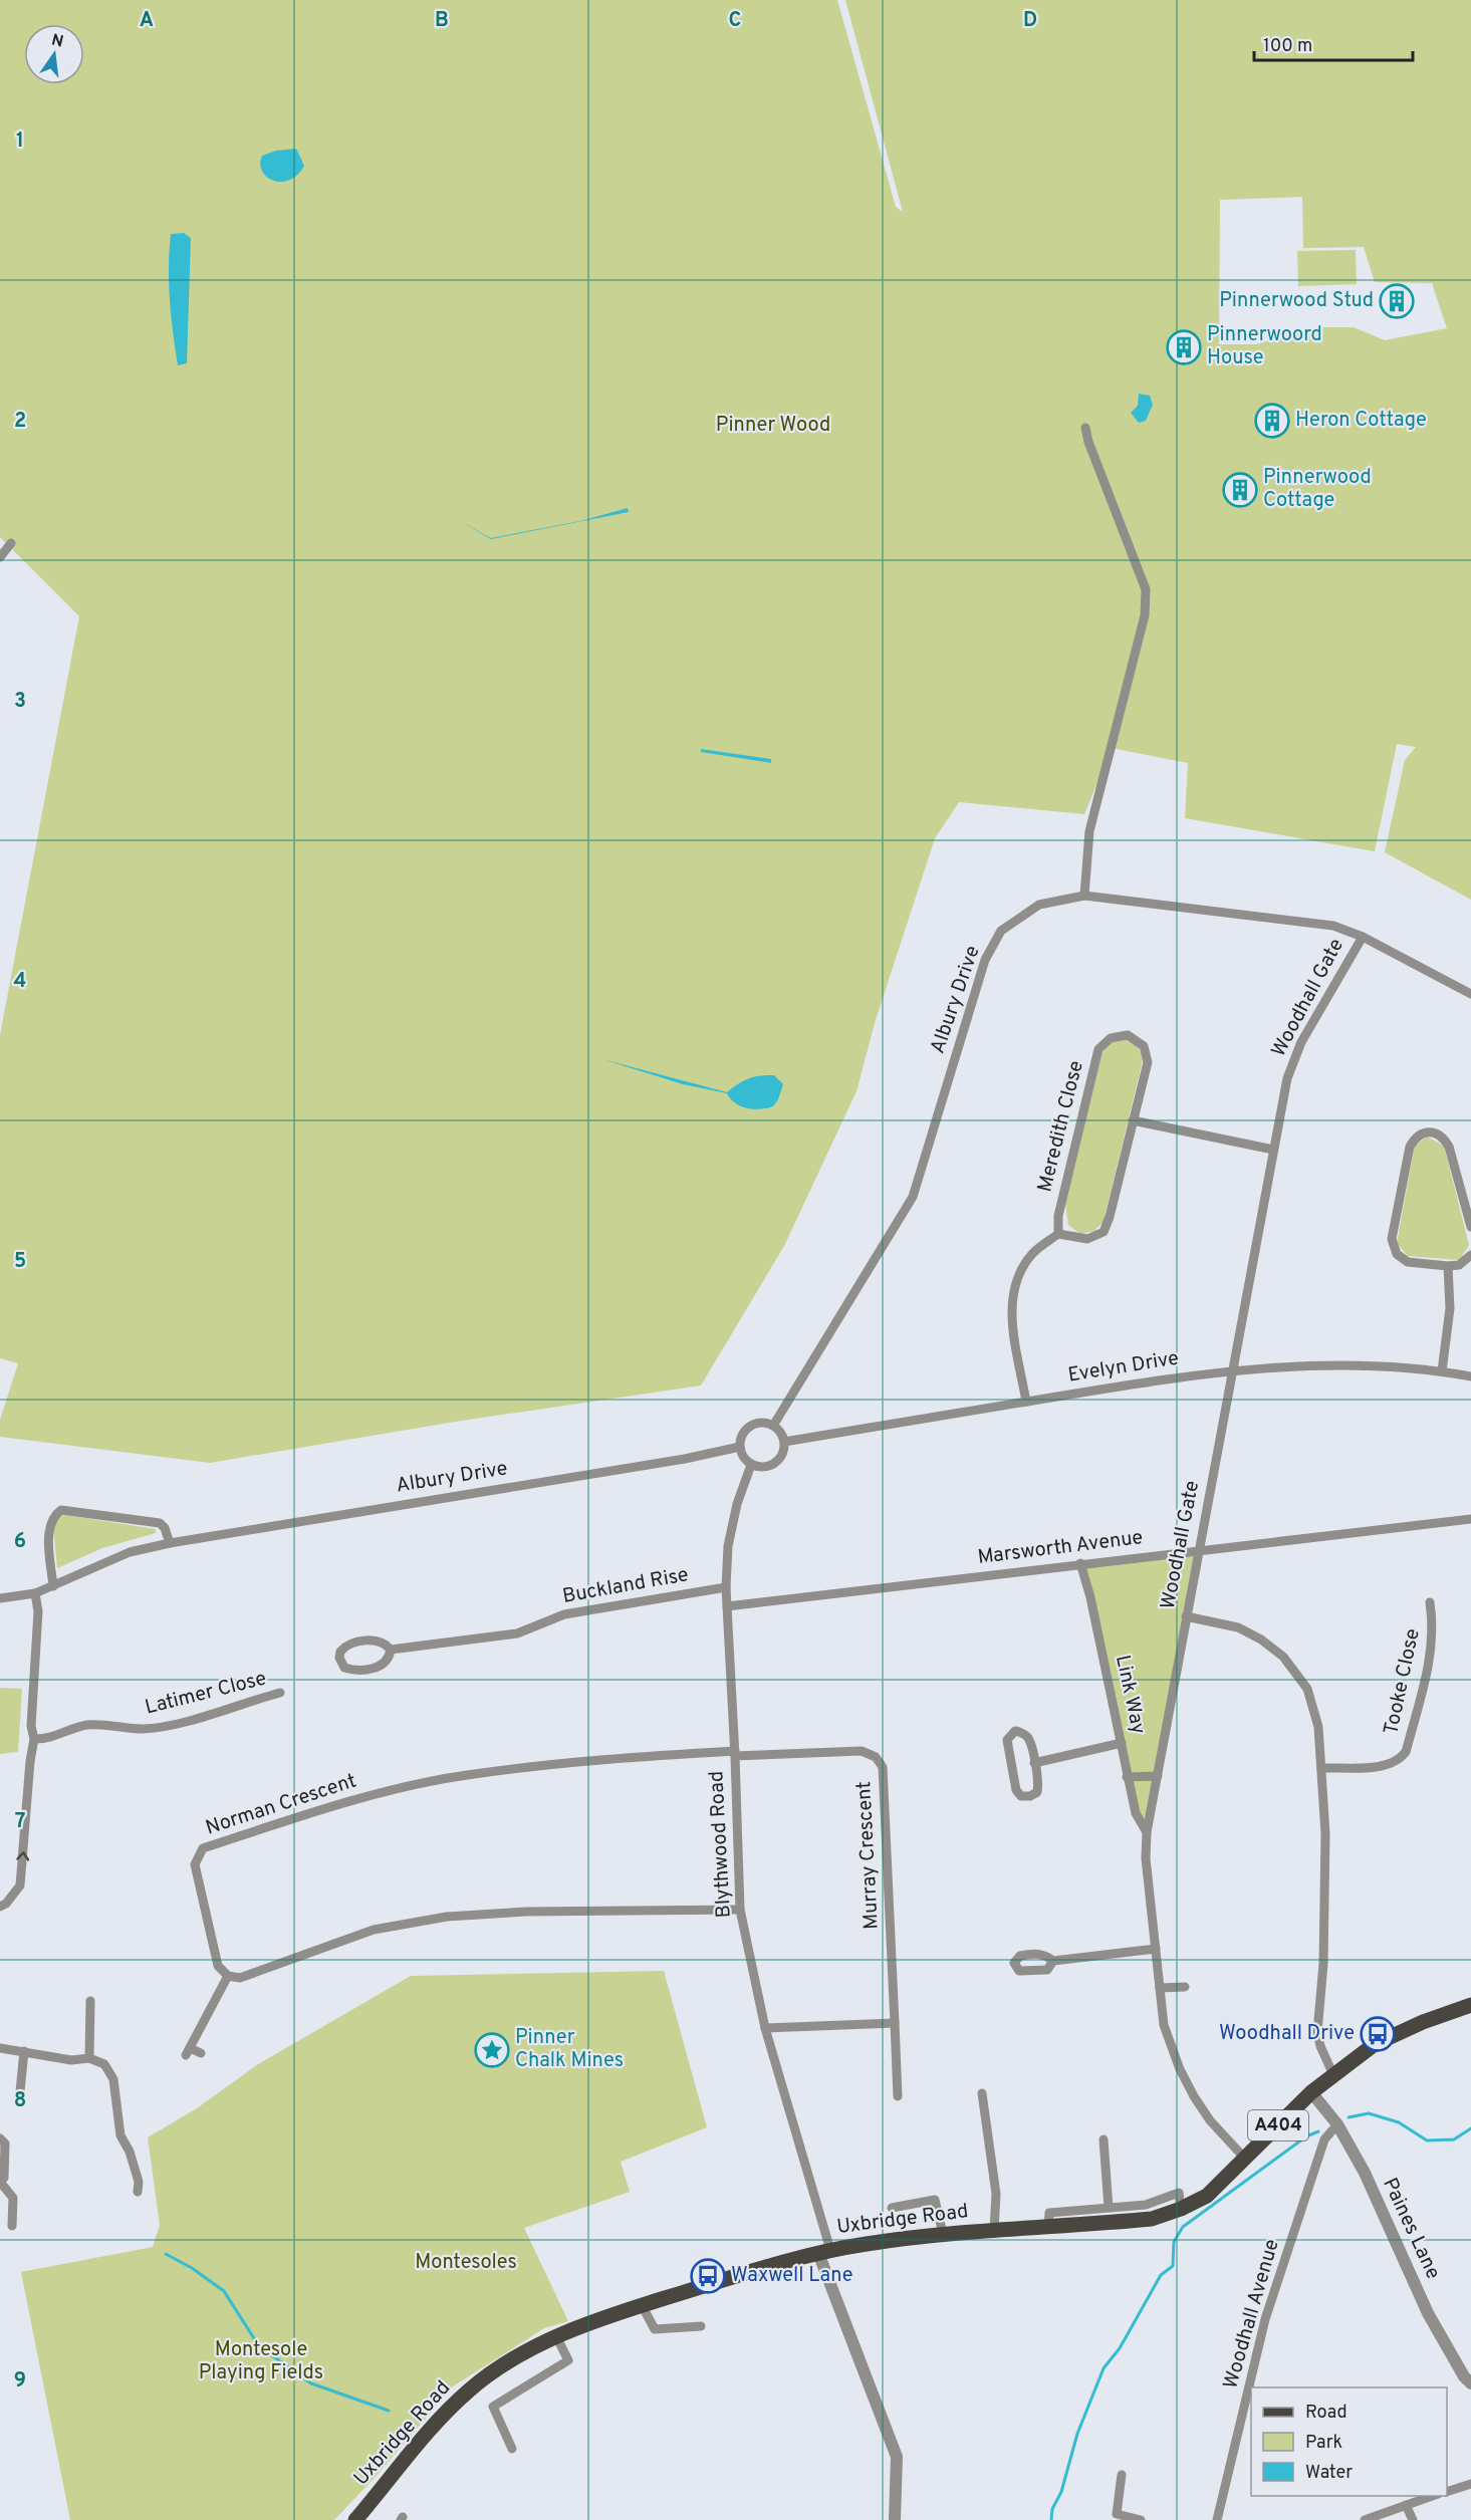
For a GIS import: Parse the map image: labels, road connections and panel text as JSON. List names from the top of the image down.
{
  "streets": {
    "main road": ["A404", "Uxbridge Road"],
    "street": [
      "Woodhall Gate",
      "Albury Drive",
      "Meredith Close",
      "Evelyn Drive",
      "Marsworth Avenue",
      "Buckland Rise",
      "Tooke Close",
      "Latimer Close",
      "Link Way",
      "Norman Crescent",
      "Blythwood Road",
      "Murray Crescent",
      "Paines Lane",
      "Woodhall Avenue"
    ]
  },
  "crossings": [
    ["Woodhall Gate", "Albury Drive"],
    ["Woodhall Gate", "Evelyn Drive"],
    ["Woodhall Gate", "Marsworth Avenue"],
    ["Woodhall Gate", "Link Way"],
    ["Woodhall Gate", "Uxbridge Road"],
    ["Albury Drive", "Evelyn Drive"],
    ["Albury Drive", "Blythwood Road"],
    ["Evelyn Drive", "Blythwood Road"],
    ["Marsworth Avenue", "Link Way"],
    ["Marsworth Avenue", "Blythwood Road"],
    ["Buckland Rise", "Blythwood Road"],
    ["Norman Crescent", "Blythwood Road"],
    ["Norman Crescent", "Murray Crescent"],
    ["Blythwood Road", "Murray Crescent"],
    ["Blythwood Road", "Uxbridge Road"],
    ["Uxbridge Road", "Paines Lane"],
    ["Paines Lane", "Woodhall Avenue"]
  ],
  "parks": ["Pinner Wood", "Montesoles", "Montesole Playing Fields"],
  "places": {
    "building": [
      "Pinnerwood Stud",
      "Pinnerwoord House",
      "Heron Cottage",
      "Pinnerwood Cottage"
    ],
    "bus stop": ["Woodhall Drive", "Waxwell Lane"],
    "place": ["Pinner Chalk Mines"]
  },
  "legend": ["Road", "Park", "Water"],
  "scale_bar": "100 m",
  "north": "top",
  "grid": {
    "columns": [
      "A",
      "B",
      "C",
      "D"
    ],
    "rows": [
      "1",
      "2",
      "3",
      "4",
      "5",
      "6",
      "7",
      "8",
      "9"
    ]
  }
}
